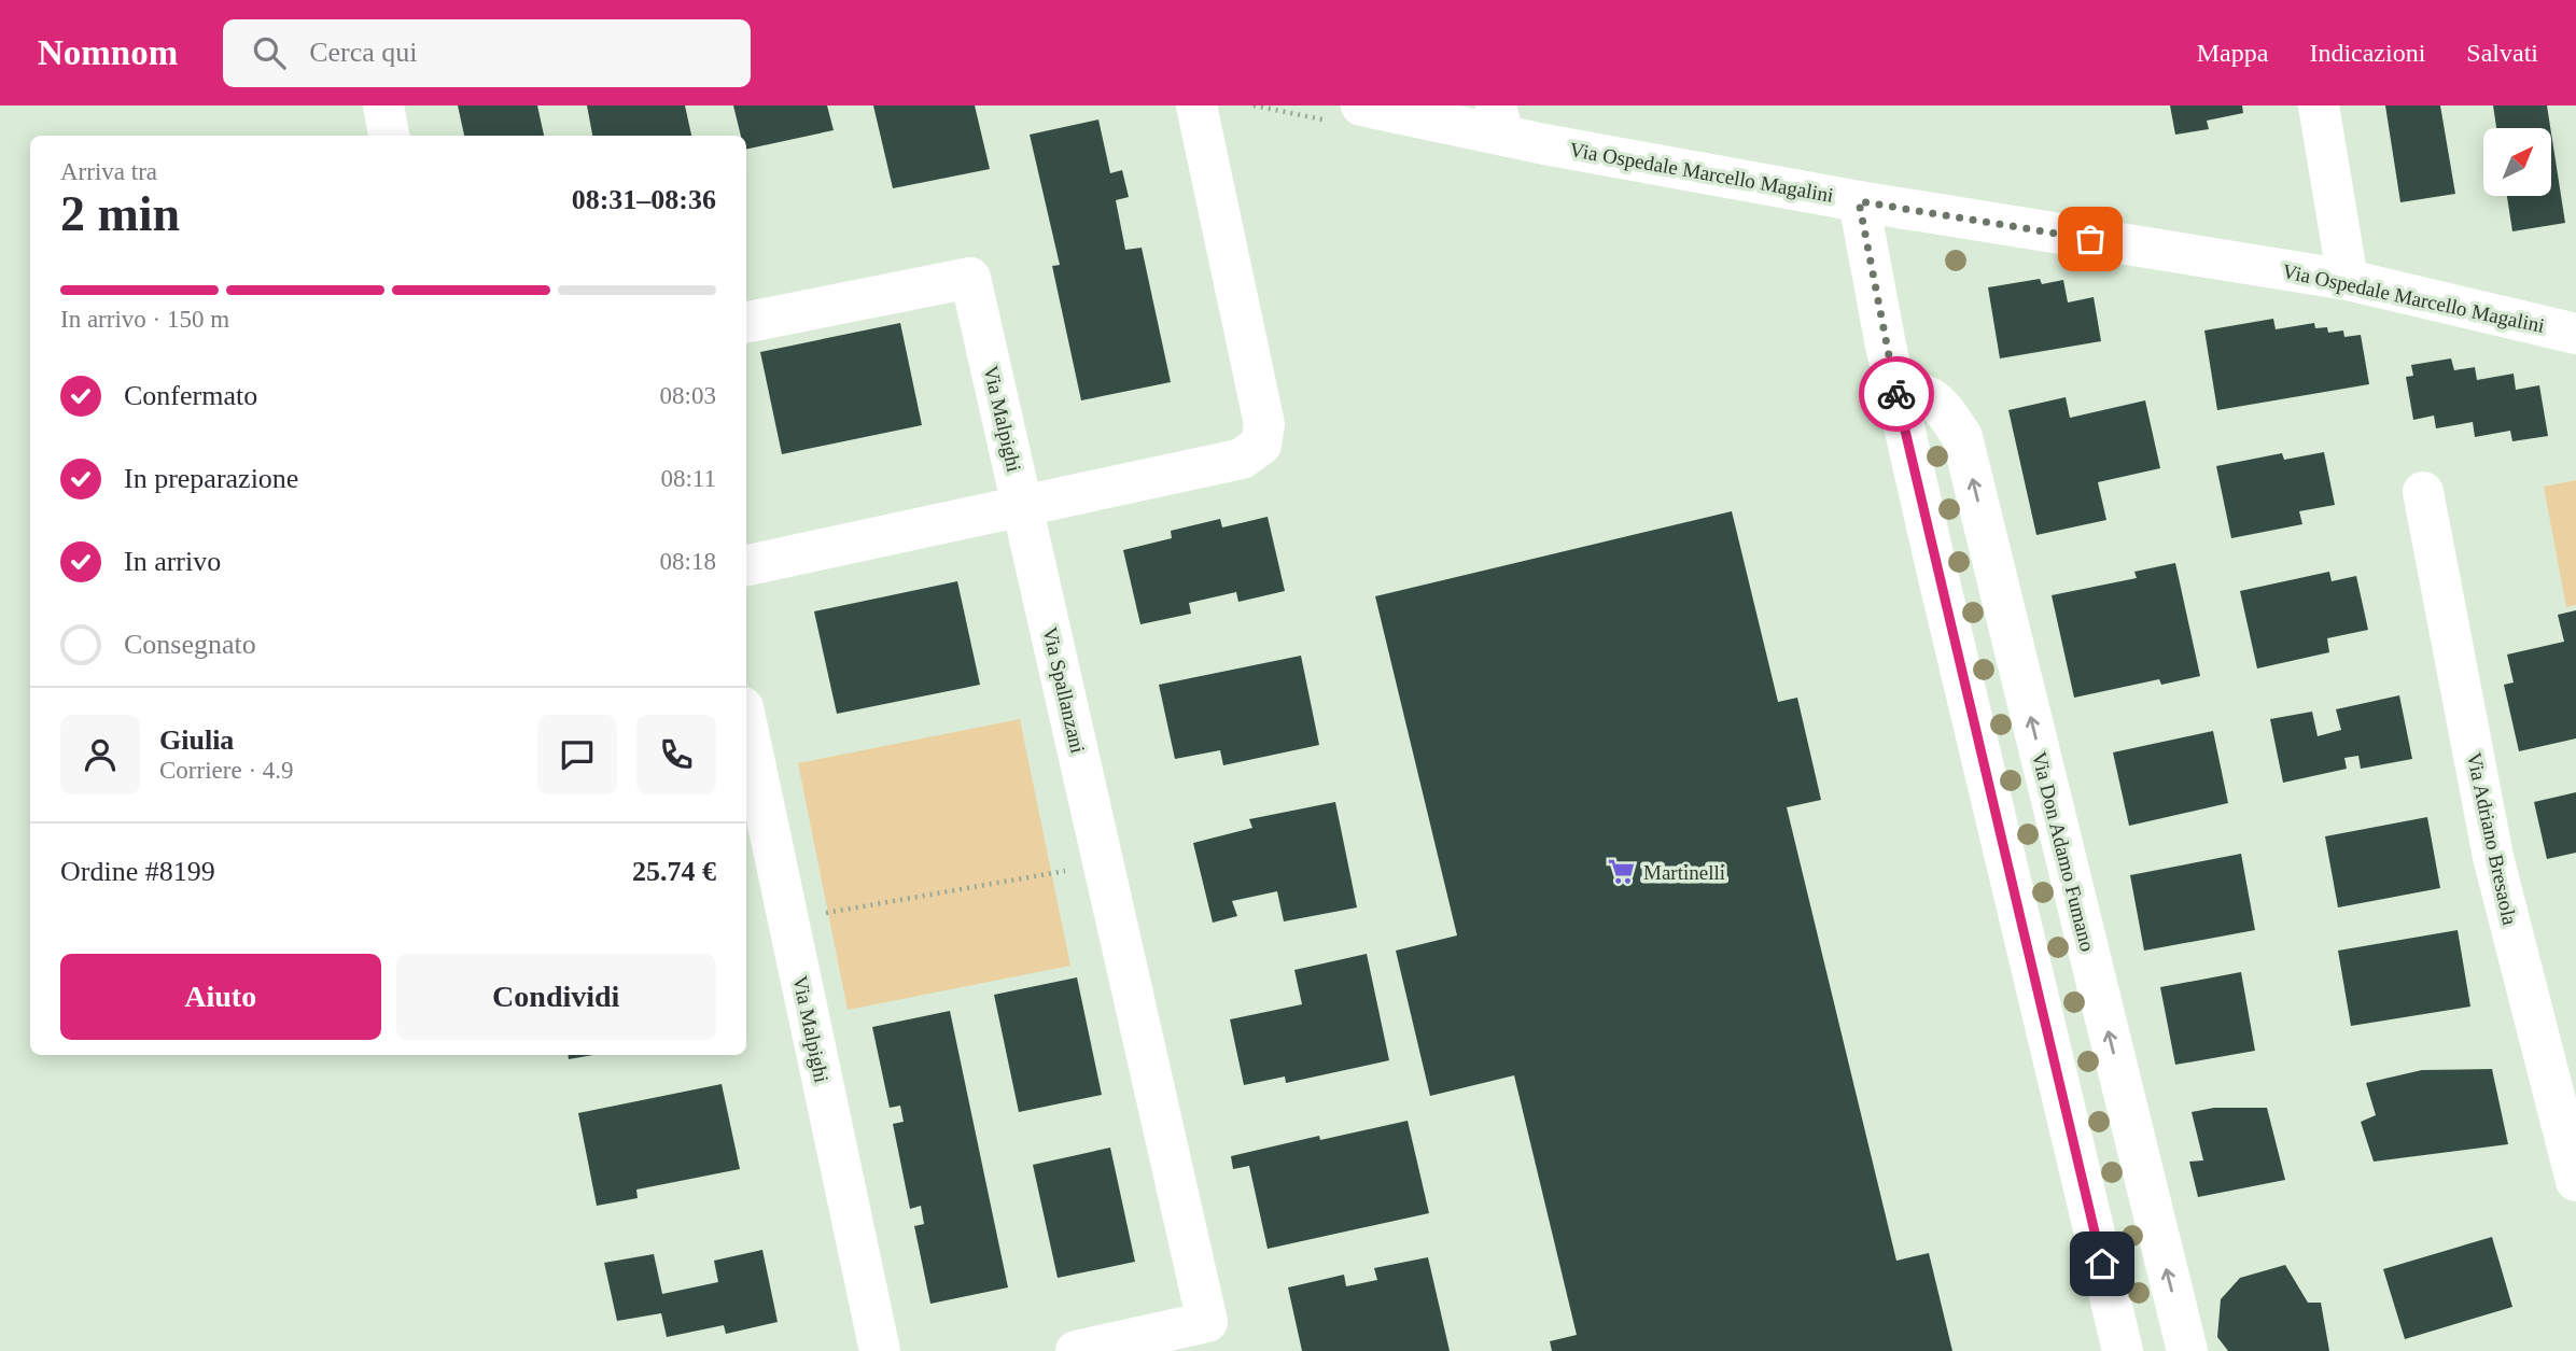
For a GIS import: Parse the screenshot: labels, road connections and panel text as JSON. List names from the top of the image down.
{
  "streets": {
    "street": [
      "Via Ospedale Marcello Magalini",
      "Via Malpighi",
      "Via Spallanzani",
      "Via Adriano Bresaola",
      "Via Don Adamo Fumano"
    ]
  },
  "crossings": [
    ["Via Malpighi", "Via Spallanzani"]
  ],
  "places": {
    "supermarket": ["Martinelli"]
  },
  "north": "top right",
  "page": {
    "header": "Nomnom",
    "search": "Cerca qui",
    "nav": ["Mappa", "Indicazioni", "Salvati"],
    "heading": ["2 min", "Arriva tra", "08:31–08:36"],
    "panel": [
      "Giulia",
      "Corriere · 4.9",
      "Ordine #8199",
      "25.74 €"
    ],
    "bar": "In arrivo · 150 m",
    "list": [
      ["Confermato", "08:03"],
      ["In preparazione", "08:11"],
      ["In arrivo", "08:18"],
      "Consegnato"
    ],
    "buttons": ["Aiuto", "Condividi"]
  }
}
